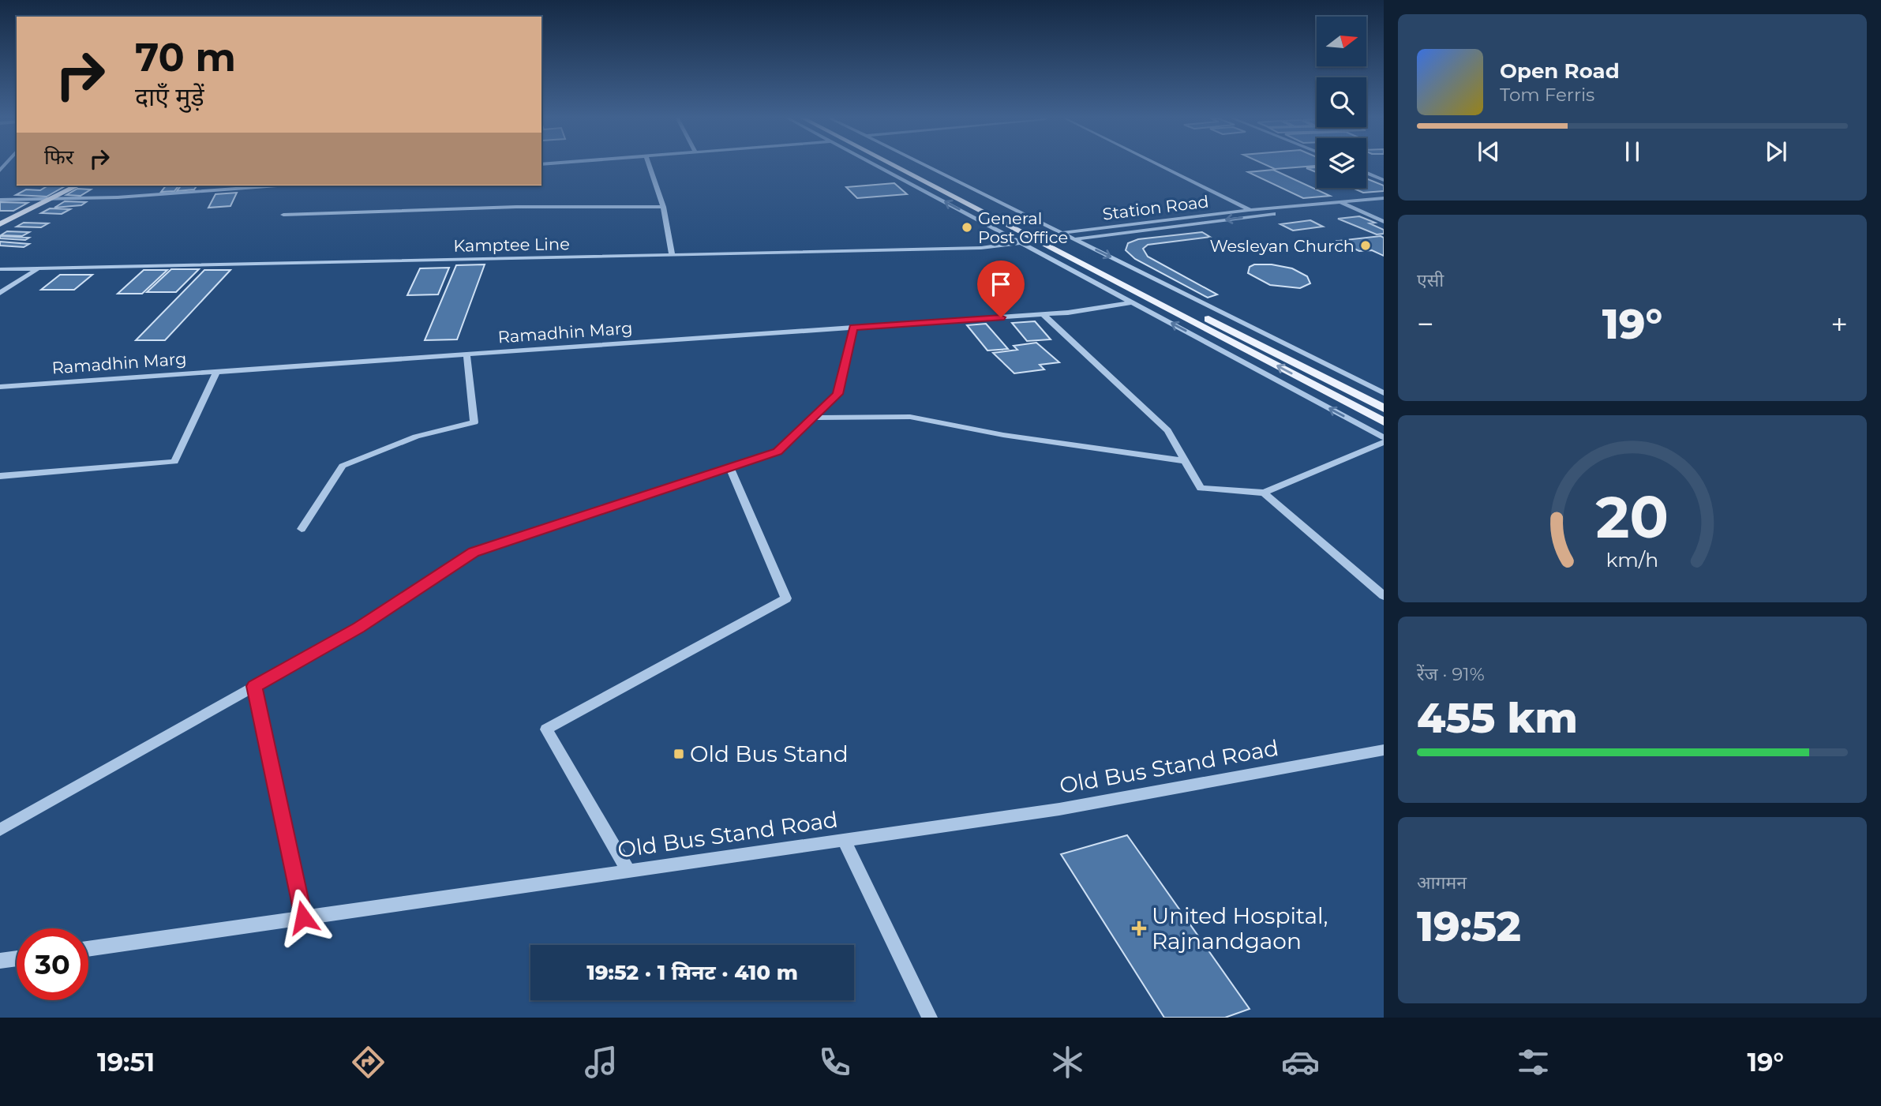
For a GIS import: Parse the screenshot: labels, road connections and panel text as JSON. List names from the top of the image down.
{
  "streets": {
    "street": [
      "Station Road",
      "Kamptee Line",
      "Ramadhin Marg",
      "Old Bus Stand Road"
    ]
  },
  "places": {
    "other": ["General Post Office", "Wesleyan Church"],
    "transit": ["Old Bus Stand"],
    "health": ["United Hospital, Rajnandgaon"]
  },
  "north": "right",
  "page": {
    "turn": ["70 m", "दाएँ मुड़ें"],
    "song": ["Open Road", "Tom Ferris"],
    "then": "फिर",
    "tile": [
      "एसी",
      ["रेंज · 91%", "455 km"],
      ["आगमन", "19:52"]
    ],
    "heat": ["−", "19°", "+"],
    "limit": "30",
    "trip": "19:52 · 1 मिनट · 410 m",
    "tabs": ["19:51", "19°"],
    "gauge": ["20", "km/h"]
  }
}
